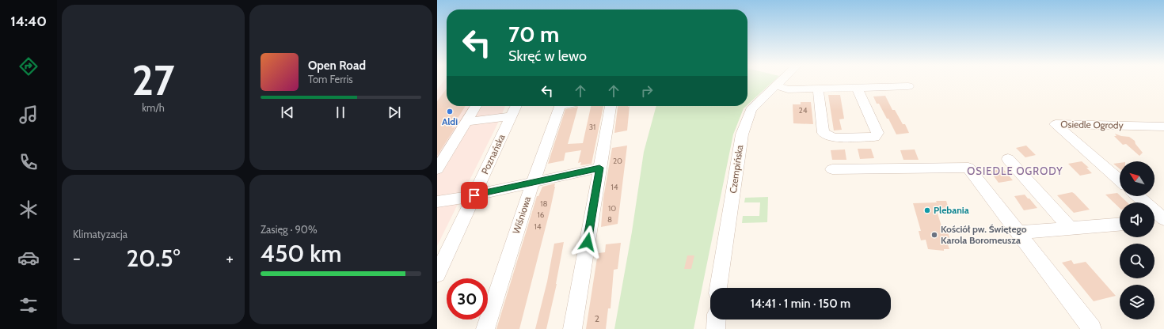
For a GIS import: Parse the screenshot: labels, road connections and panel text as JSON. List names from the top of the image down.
{
  "streets": {
    "street": [
      "Osiedle Ogrody",
      "Poznańska",
      "Czempińska",
      "Wiśniowa"
    ]
  },
  "districts": ["OSIEDLE OGRODY"],
  "places": ["Aldi", "Plebania", "Kościół pw. Świętego Karola Boromeusza"],
  "house_numbers": [
    "24",
    "31",
    "20",
    "14",
    "18",
    "10",
    "16",
    "8",
    "14",
    "2"
  ],
  "north": "top left",
  "page": {
    "tabs": "14:40",
    "tile": [
      ["27", "km/h"],
      "Klimatyzacja",
      ["Zasięg · 90%", "450 km"]
    ],
    "turn": ["70 m", "Skręć w lewo"],
    "song": ["Open Road", "Tom Ferris"],
    "heat": ["−", "20.5°", "+"],
    "limit": "30",
    "trip": "14:41 · 1 min · 150 m"
  }
}
